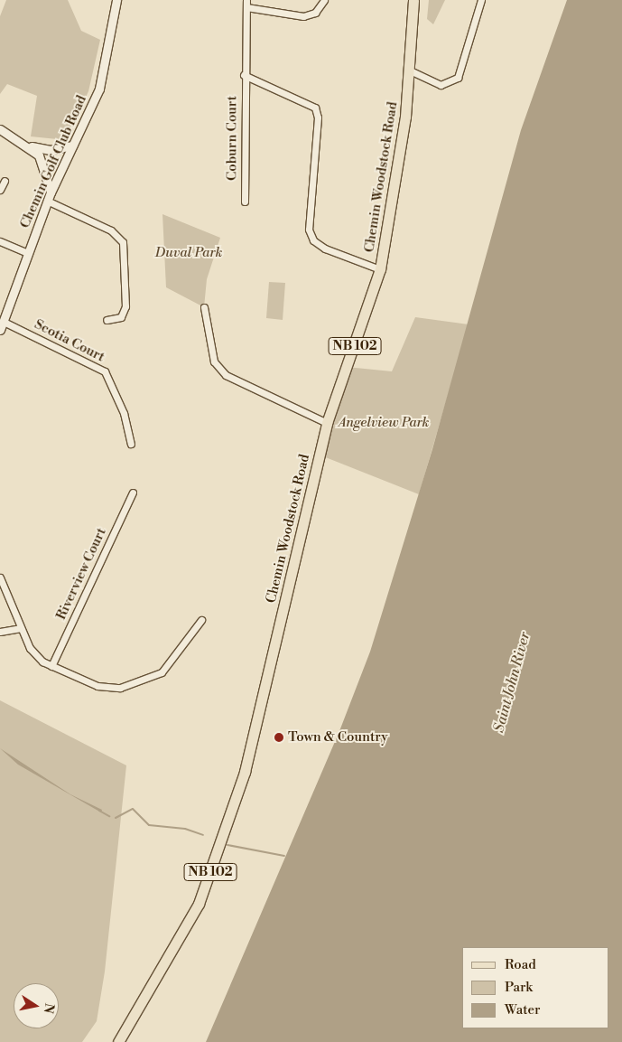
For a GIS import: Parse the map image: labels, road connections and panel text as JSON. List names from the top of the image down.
{
  "streets": {
    "main road": ["Chemin Woodstock Road", "NB 102"],
    "street": [
      "Coburn Court",
      "Chemin Golf Club Road",
      "Scotia Court",
      "Riverview Court"
    ]
  },
  "crossings": [
    ["Chemin Golf Club Road", "Scotia Court"]
  ],
  "water": ["Saint John River"],
  "parks": ["Duval Park", "Angelview Park"],
  "places": ["Town & Country"],
  "legend": ["Road", "Park", "Water"],
  "north": "right"
}
